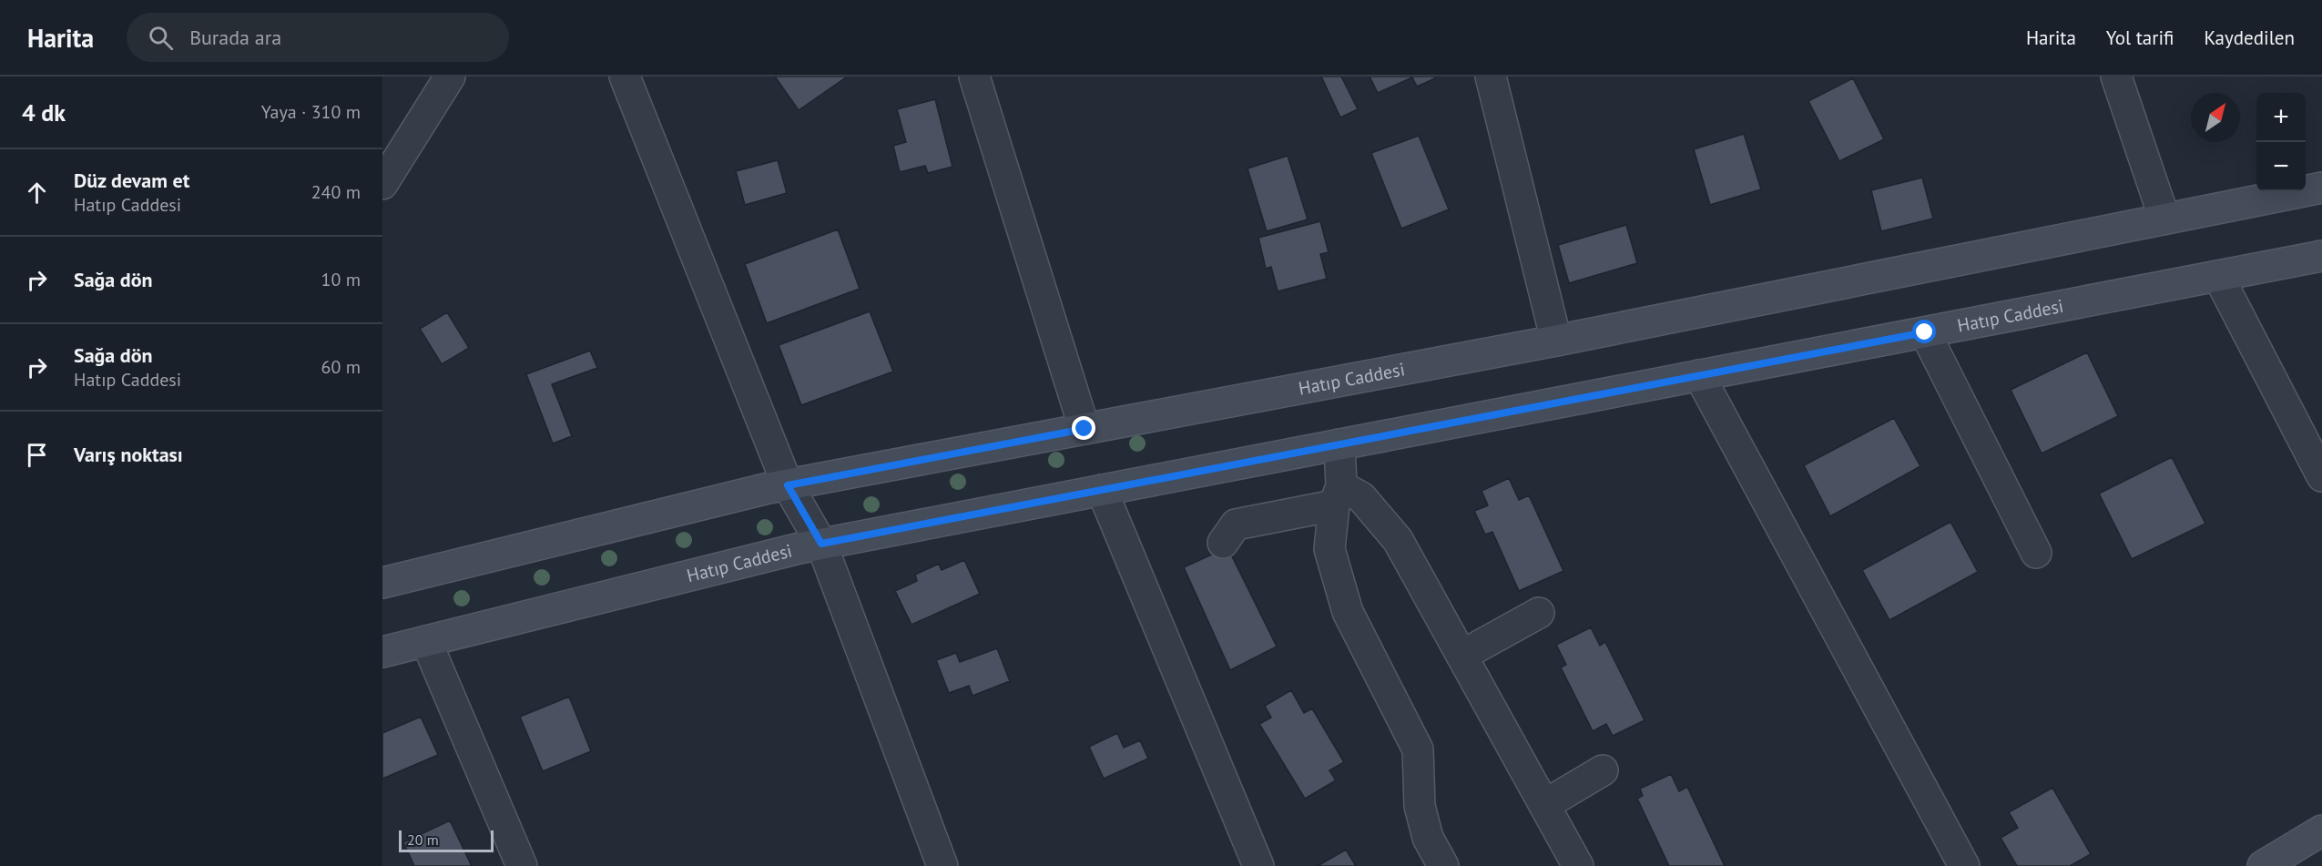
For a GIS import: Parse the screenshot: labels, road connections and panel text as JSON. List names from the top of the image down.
{
  "streets": {
    "main road": ["Hatıp Caddesi"]
  },
  "scale_bar": "20 m",
  "north": "top right",
  "page": {
    "header": "Harita",
    "search": "Burada ara",
    "nav": ["Harita", "Yol tarifi", "Kaydedilen"],
    "heading": ["4 dk", "Yaya · 310 m"],
    "map_buttons": ["+", "−"],
    "list": [
      ["Düz devam et", "Hatıp Caddesi", "240 m"],
      ["Sağa dön", "10 m"],
      ["Sağa dön", "Hatıp Caddesi", "60 m"],
      "Varış noktası"
    ],
    "scale": "20 m"
  }
}
